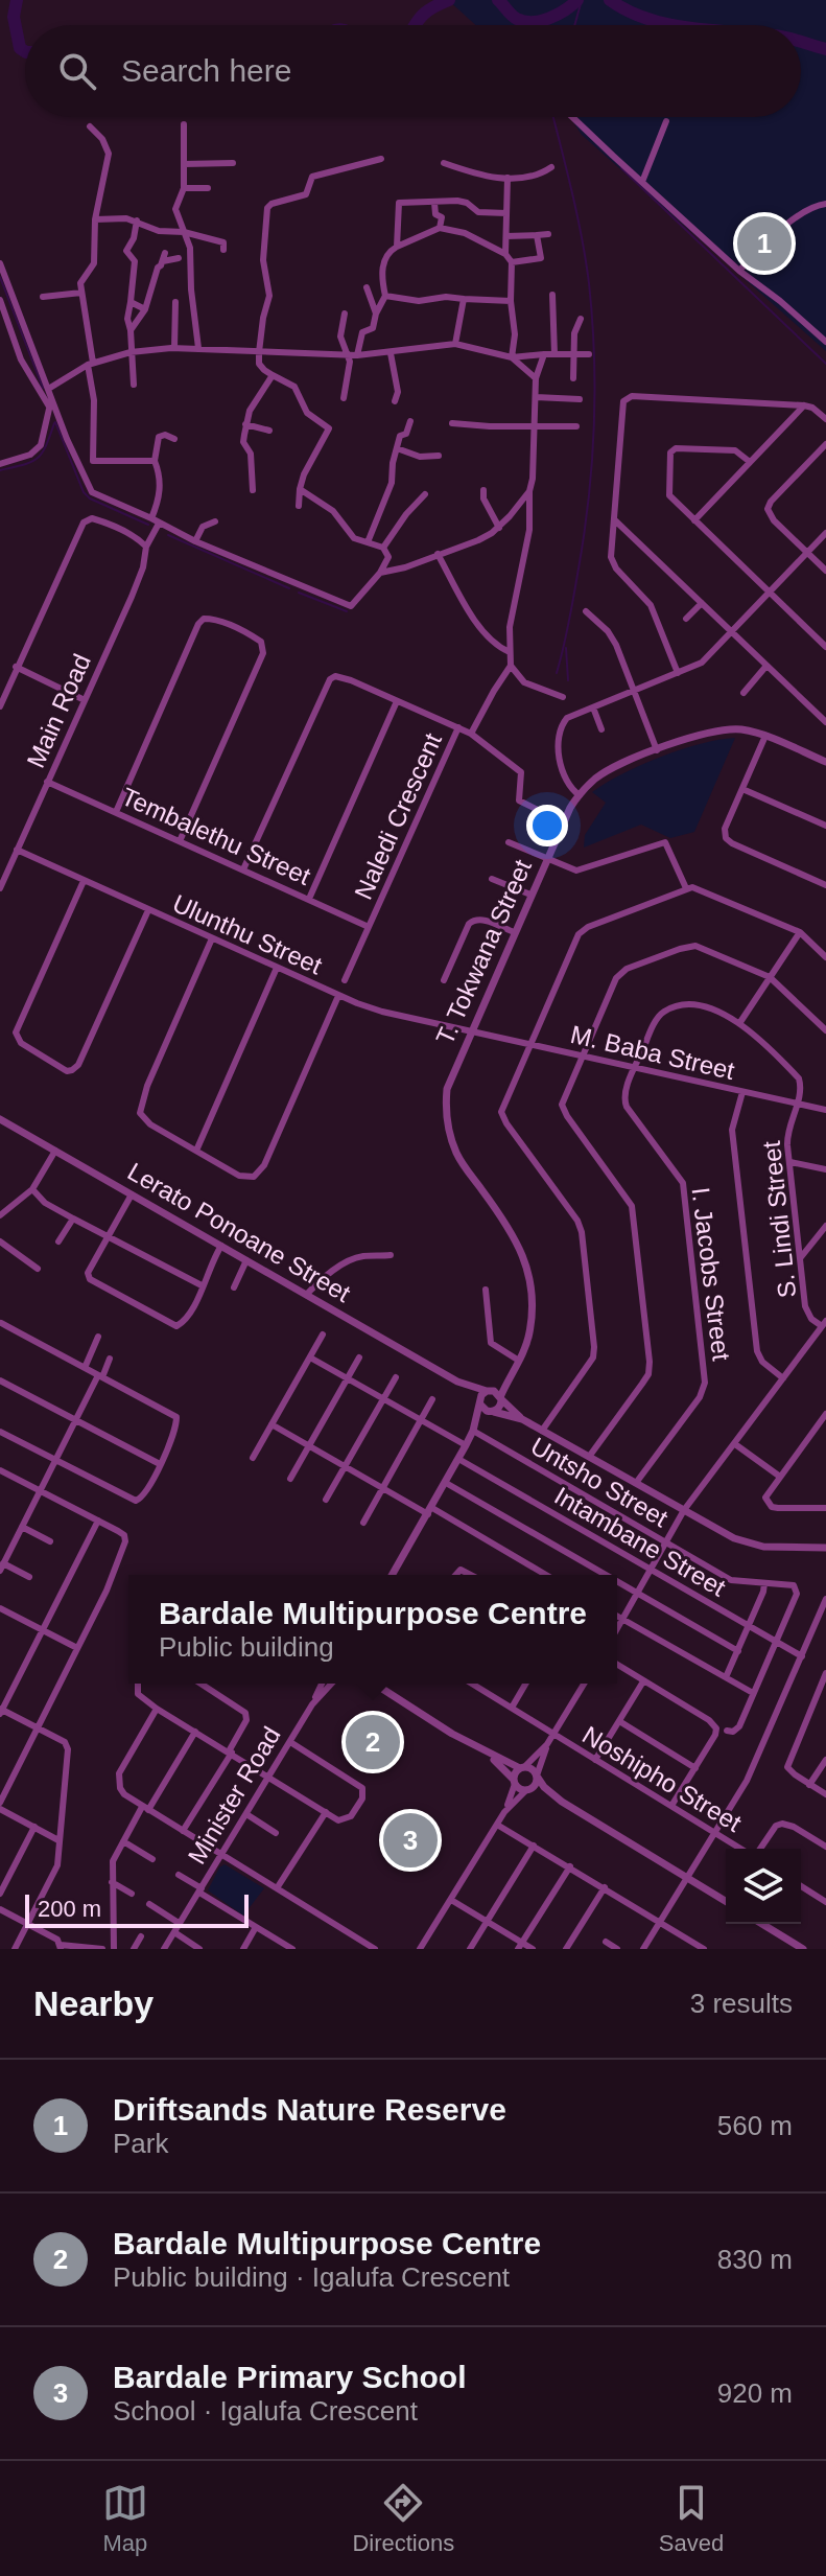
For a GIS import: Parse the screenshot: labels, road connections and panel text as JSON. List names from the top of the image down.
{
  "streets": {
    "street": [
      "Main Road",
      "Naledi Crescent",
      "Tembalethu Street",
      "Ulunthu Street",
      "T. Tokwana Street",
      "M. Baba Street",
      "S. Lindi Street",
      "Lerato Ponoane Street",
      "I. Jacobs Street",
      "Untsho Street",
      "Intambane Street",
      "Noshipho Street",
      "Minister Road"
    ]
  },
  "crossings": [
    ["Main Road", "Tembalethu Street"],
    ["Main Road", "Ulunthu Street"],
    ["Naledi Crescent", "Tembalethu Street"],
    ["Ulunthu Street", "T. Tokwana Street"],
    ["Ulunthu Street", "M. Baba Street"],
    ["T. Tokwana Street", "M. Baba Street"],
    ["T. Tokwana Street", "Lerato Ponoane Street"],
    ["M. Baba Street", "S. Lindi Street"],
    ["M. Baba Street", "I. Jacobs Street"],
    ["Untsho Street", "Intambane Street"]
  ],
  "scale_bar": "200 m",
  "page": {
    "search": "Search here",
    "pins": ["1", "2", "3"],
    "popup": ["Bardale Multipurpose Centre", "Public building"],
    "scale": "200 m",
    "heading": ["Nearby", "3 results"],
    "list": [
      {
        "mark": "1",
        "name": "Driftsands Nature Reserve",
        "note": "Park",
        "value": "560 m"
      },
      {
        "mark": "2",
        "name": "Bardale Multipurpose Centre",
        "note": "Public building · Igalufa Crescent",
        "value": "830 m"
      },
      {
        "mark": "3",
        "name": "Bardale Primary School",
        "note": "School · Igalufa Crescent",
        "value": "920 m"
      }
    ],
    "nav": ["Map", "Directions", "Saved"]
  }
}
